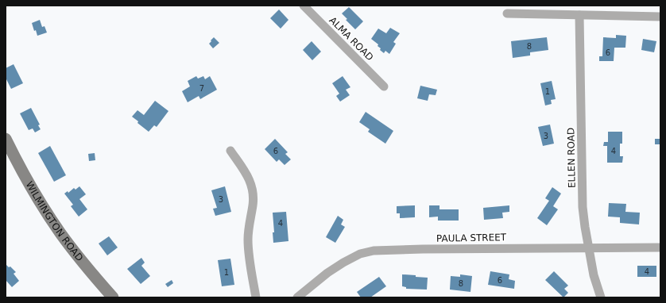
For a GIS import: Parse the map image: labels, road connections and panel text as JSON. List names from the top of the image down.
{
  "streets": {
    "main road": ["WILMINGTON ROAD"],
    "street": ["ALMA ROAD", "ELLEN ROAD", "PAULA STREET"]
  },
  "crossings": [
    ["ELLEN ROAD", "PAULA STREET"]
  ],
  "house_numbers": [
    "8",
    "6",
    "7",
    "1",
    "3",
    "6",
    "4",
    "3",
    "4",
    "4",
    "1",
    "6",
    "8"
  ]
}
